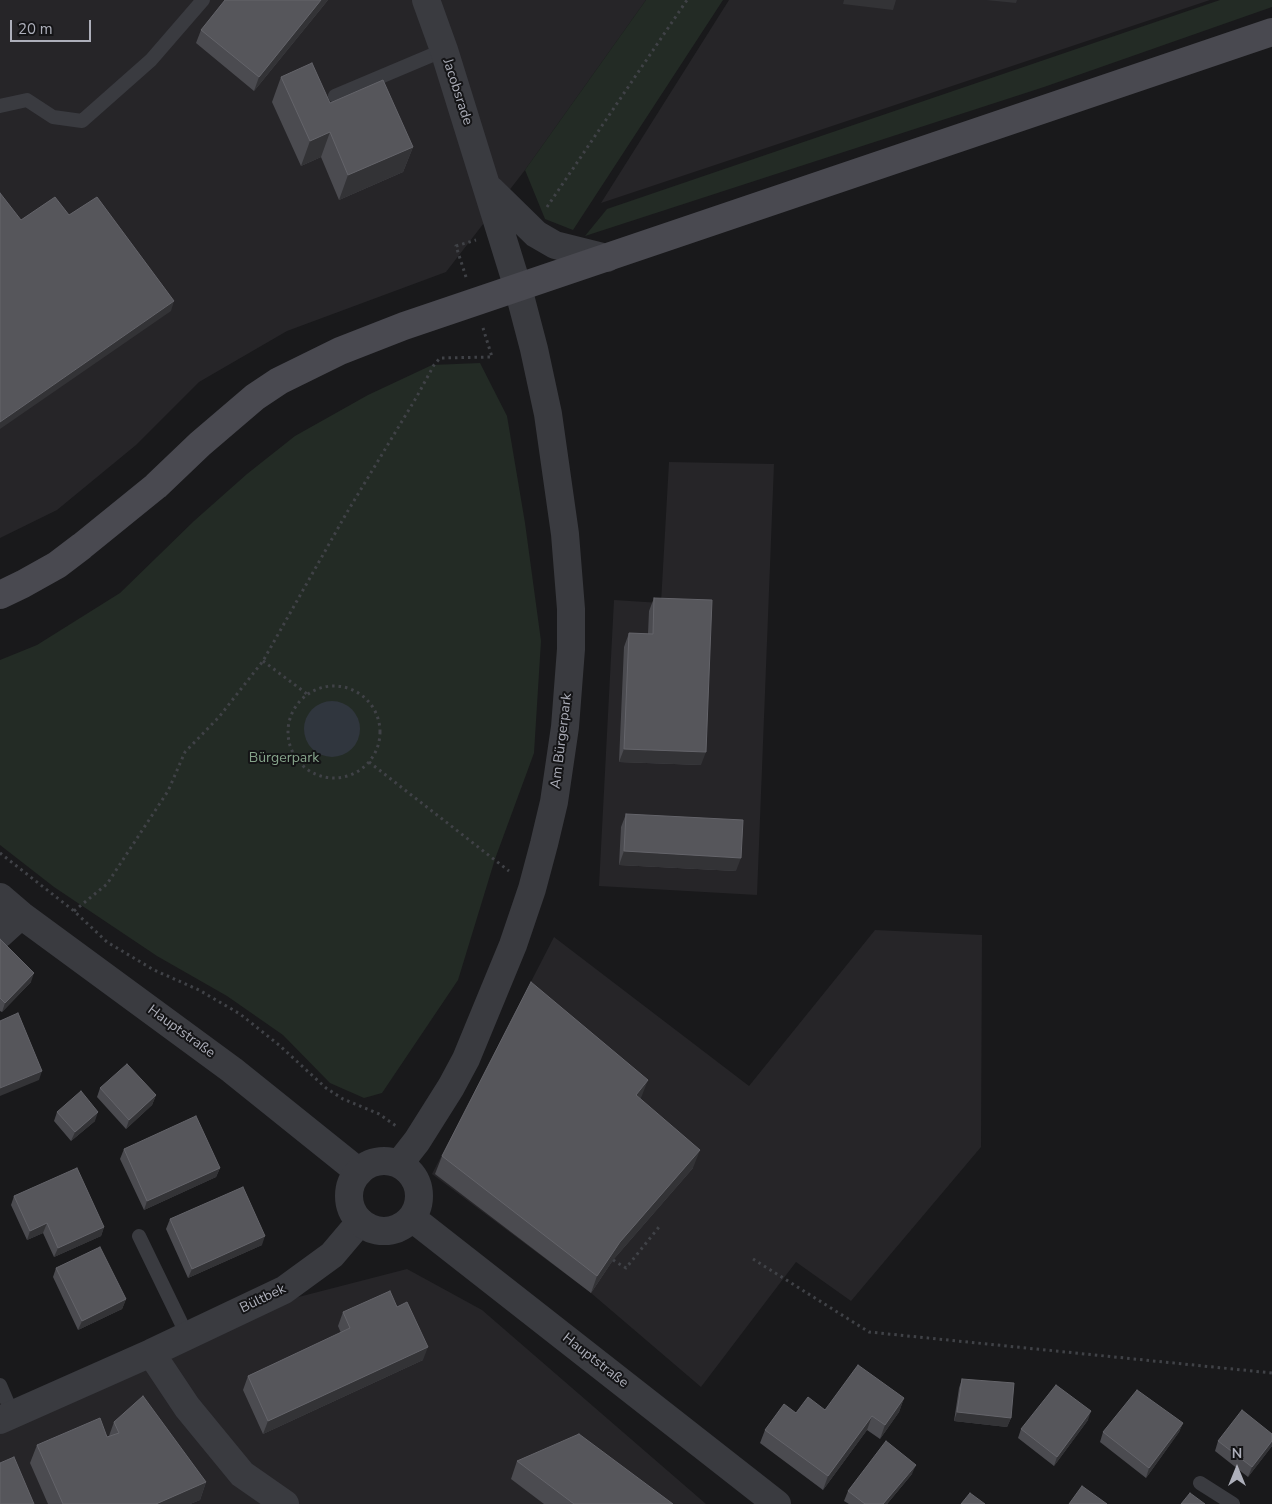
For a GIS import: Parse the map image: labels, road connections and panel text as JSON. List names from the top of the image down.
{
  "streets": {
    "street": [
      "Jacobsrade",
      "Am Bürgerpark",
      "Hauptstraße",
      "Bültbek"
    ]
  },
  "crossings": [
    ["Jacobsrade", "Am Bürgerpark"],
    ["Am Bürgerpark", "Hauptstraße"],
    ["Am Bürgerpark", "Bültbek"],
    ["Hauptstraße", "Bültbek"]
  ],
  "parks": ["Bürgerpark"],
  "scale_bar": "20 m",
  "north": "top"
}
